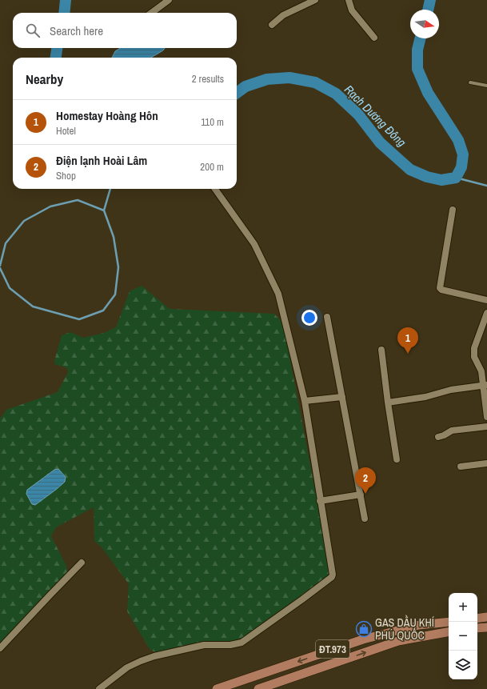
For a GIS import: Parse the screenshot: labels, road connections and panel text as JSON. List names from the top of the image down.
{
  "streets": {
    "main road": ["ĐT.973"]
  },
  "water": ["Rạch Dương Đông"],
  "places": {
    "shop": ["GAS DẦU KHÍ PHÚ QUỐC"]
  },
  "north": "right",
  "page": {
    "search": "Search here",
    "heading": ["Nearby", "2 results"],
    "list": [
      {
        "mark": "1",
        "name": "Homestay Hoàng Hôn",
        "note": "Hotel",
        "value": "110 m"
      },
      {
        "mark": "2",
        "name": "Điện lạnh Hoài Lâm",
        "note": "Shop",
        "value": "200 m"
      }
    ],
    "pins": ["1", "2"],
    "map_buttons": ["+", "−"]
  }
}
